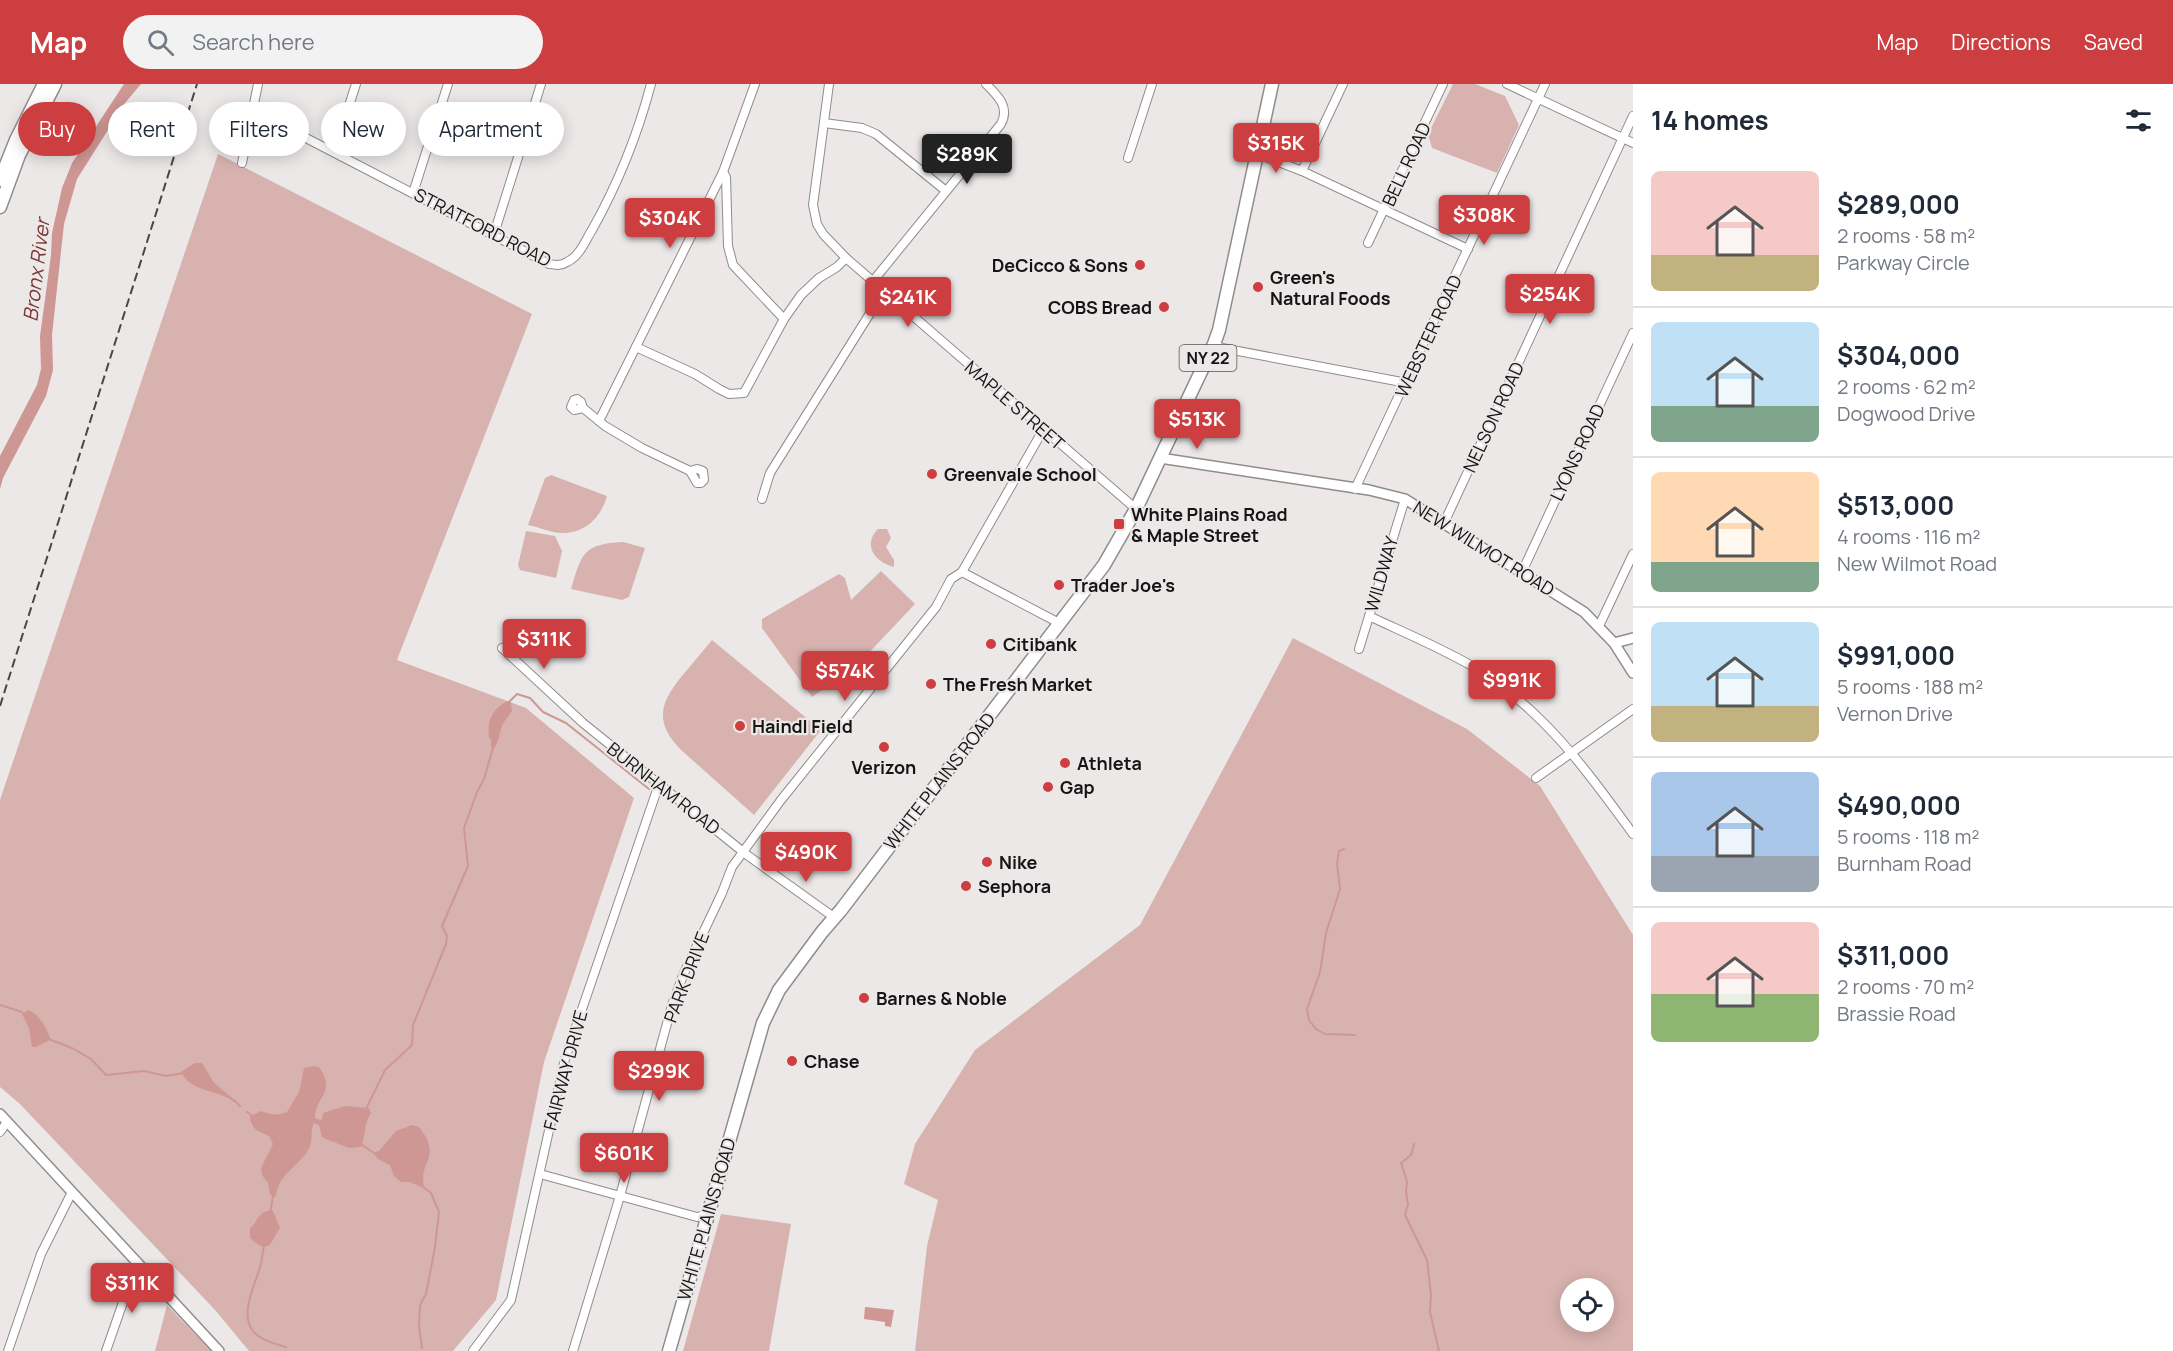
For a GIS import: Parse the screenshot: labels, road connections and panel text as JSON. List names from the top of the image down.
{
  "streets": {
    "main road": ["NY 22", "WHITE PLAINS ROAD"],
    "street": [
      "BELL ROAD",
      "STRATFORD ROAD",
      "WEBSTER ROAD",
      "MAPLE STREET",
      "NELSON ROAD",
      "LYONS ROAD",
      "NEW WILMOT ROAD",
      "WILDWAY",
      "BURNHAM ROAD",
      "PARK DRIVE",
      "FAIRWAY DRIVE"
    ]
  },
  "crossings": [
    ["WEBSTER ROAD", "NEW WILMOT ROAD"],
    ["MAPLE STREET", "WHITE PLAINS ROAD"],
    ["MAPLE STREET", "PARK DRIVE"],
    ["NELSON ROAD", "NEW WILMOT ROAD"],
    ["LYONS ROAD", "NEW WILMOT ROAD"],
    ["NEW WILMOT ROAD", "WILDWAY"],
    ["NEW WILMOT ROAD", "WHITE PLAINS ROAD"],
    ["WHITE PLAINS ROAD", "BURNHAM ROAD"],
    ["BURNHAM ROAD", "PARK DRIVE"],
    ["BURNHAM ROAD", "FAIRWAY DRIVE"]
  ],
  "water": ["Bronx River"],
  "places": {
    "other": [
      "DeCicco & Sons",
      "Green's Natural Foods",
      "COBS Bread",
      "Greenvale School",
      "Trader Joe's",
      "Citibank",
      "The Fresh Market",
      "Haindl Field",
      "Verizon",
      "Athleta",
      "Gap",
      "Nike",
      "Sephora",
      "Barnes & Noble",
      "Chase"
    ],
    "transit": ["White Plains Road & Maple Street"]
  },
  "page": {
    "header": "Map",
    "search": "Search here",
    "nav": ["Map", "Directions", "Saved"],
    "heading": "14 homes",
    "chip": [
      "Buy",
      "Rent",
      "Filters",
      "New",
      "Apartment"
    ],
    "price": [
      "$315K",
      "$289K",
      "$308K",
      "$304K",
      "$254K",
      "$241K",
      "$513K",
      "$311K",
      "$574K",
      "$991K",
      "$490K",
      "$299K",
      "$601K",
      "$311K"
    ],
    "list": [
      {
        "name": "$289,000",
        "note": "2 rooms · 58 m² · Parkway Circle"
      },
      {
        "name": "$304,000",
        "note": "2 rooms · 62 m² · Dogwood Drive"
      },
      {
        "name": "$513,000",
        "note": "4 rooms · 116 m² · New Wilmot Road"
      },
      {
        "name": "$991,000",
        "note": "5 rooms · 188 m² · Vernon Drive"
      },
      {
        "name": "$490,000",
        "note": "5 rooms · 118 m² · Burnham Road"
      },
      {
        "name": "$311,000",
        "note": "2 rooms · 70 m² · Brassie Road"
      }
    ]
  }
}
